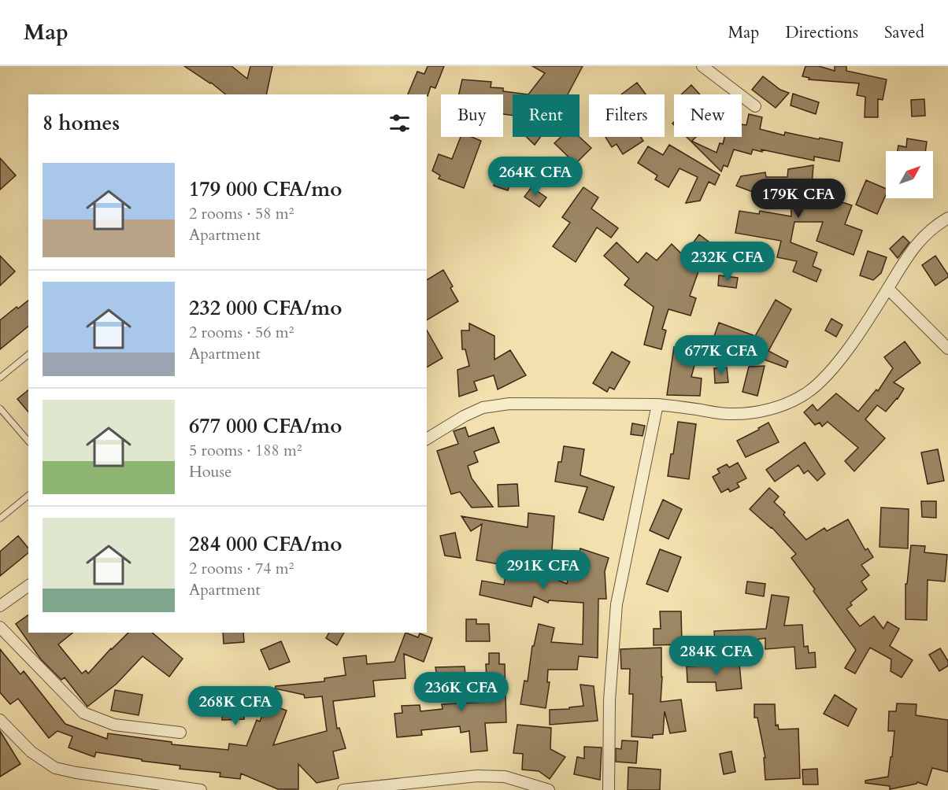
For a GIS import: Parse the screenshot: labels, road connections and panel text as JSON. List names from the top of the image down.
{
  "north": "top right",
  "page": {
    "header": "Map",
    "nav": ["Map", "Directions", "Saved"],
    "chip": [
      "Buy",
      "Rent",
      "Filters",
      "New"
    ],
    "heading": "8 homes",
    "list": [
      {
        "name": "179 000 CFA/mo",
        "note": "2 rooms · 58 m² · Apartment"
      },
      {
        "name": "232 000 CFA/mo",
        "note": "2 rooms · 56 m² · Apartment"
      },
      {
        "name": "677 000 CFA/mo",
        "note": "5 rooms · 188 m² · House"
      },
      {
        "name": "284 000 CFA/mo",
        "note": "2 rooms · 74 m² · Apartment"
      }
    ],
    "price": [
      "264K CFA",
      "179K CFA",
      "232K CFA",
      "677K CFA",
      "291K CFA",
      "284K CFA",
      "236K CFA",
      "268K CFA"
    ]
  }
}
